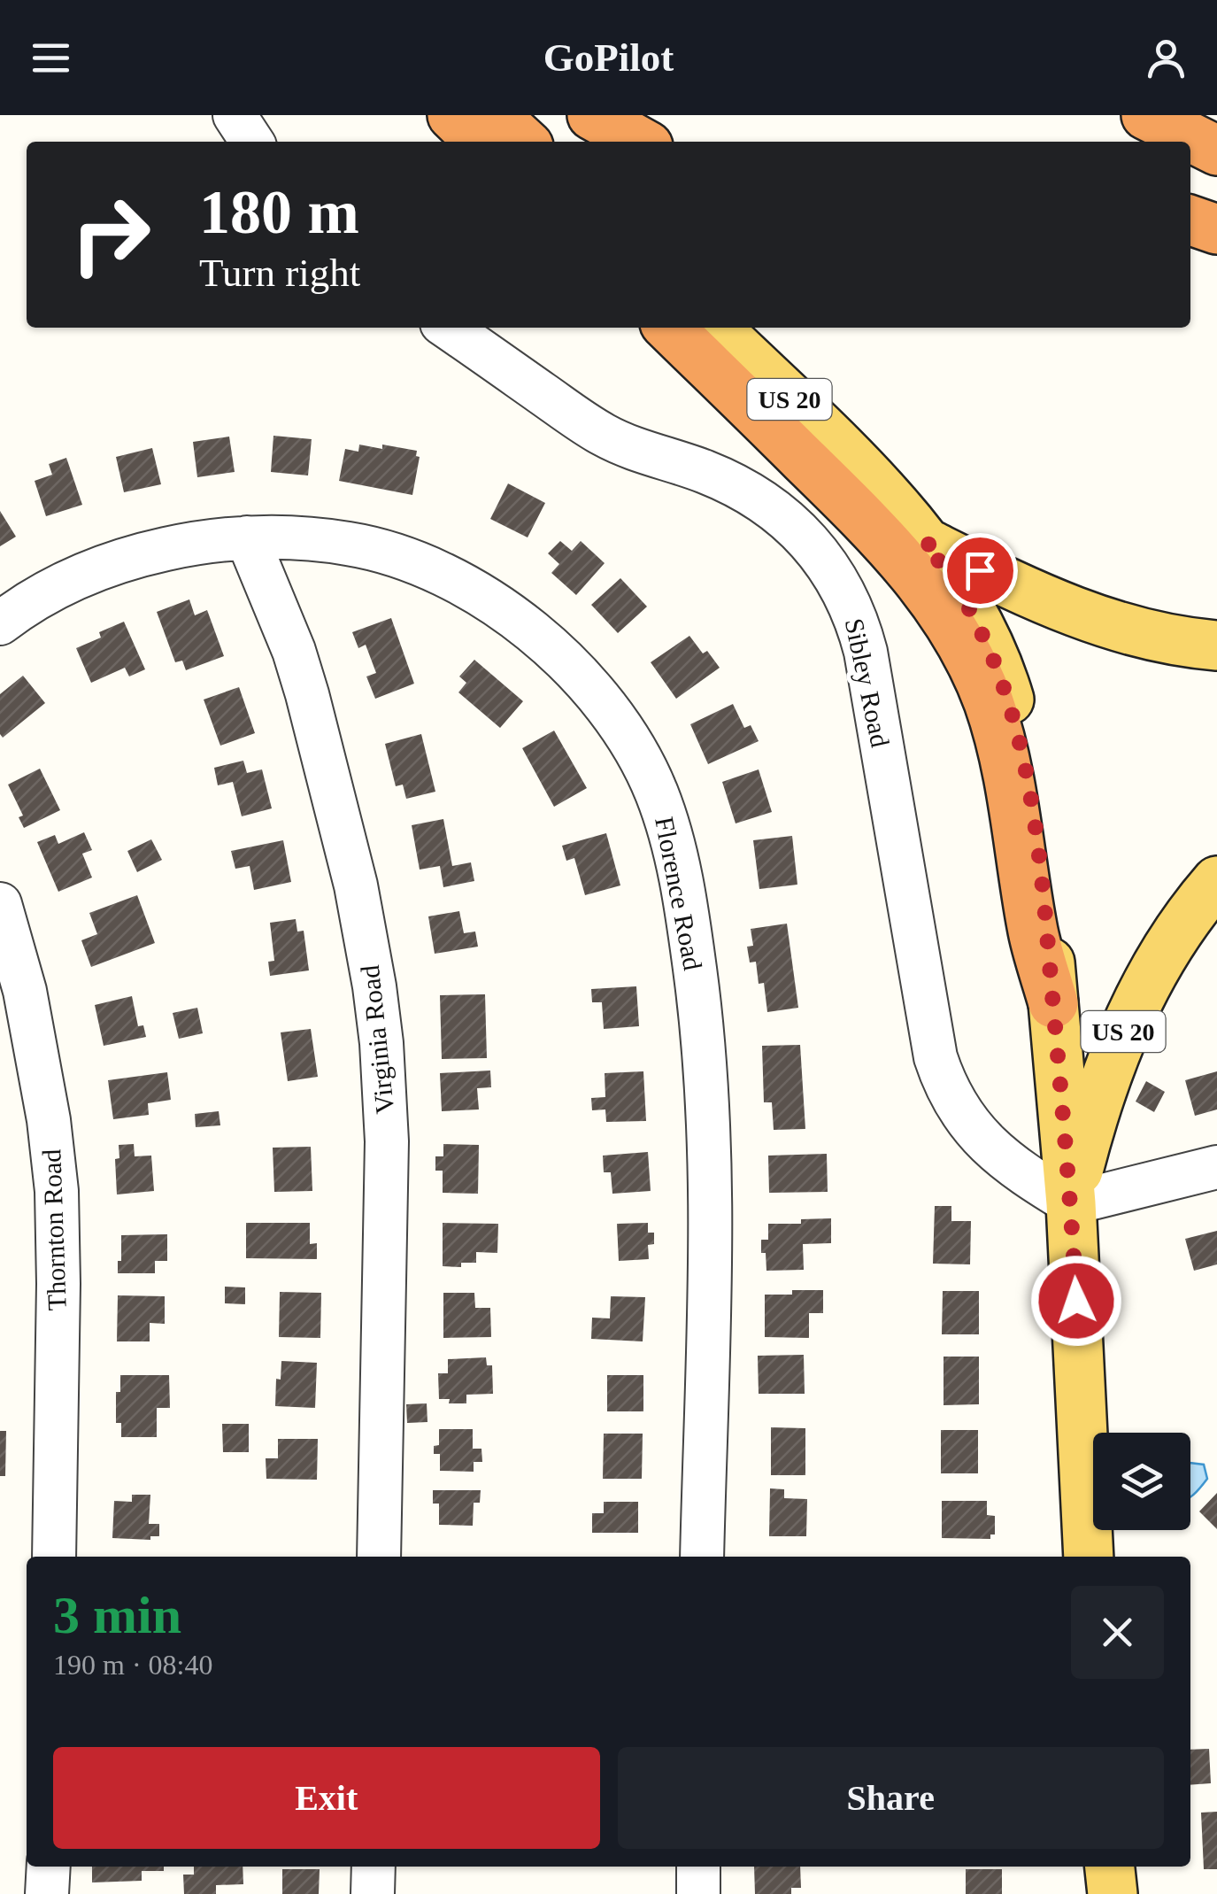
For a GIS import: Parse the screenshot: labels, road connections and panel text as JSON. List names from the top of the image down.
{
  "streets": {
    "main road": ["US 20"],
    "street": [
      "Sibley Road",
      "Florence Road",
      "Virginia Road",
      "Thornton Road"
    ]
  },
  "crossings": [
    ["US 20", "Sibley Road"],
    ["Florence Road", "Virginia Road"]
  ],
  "page": {
    "header": "GoPilot",
    "turn": ["180 m", "Turn right"],
    "heading": ["3 min", "190 m · 08:40"],
    "buttons": ["Exit", "Share"]
  }
}
